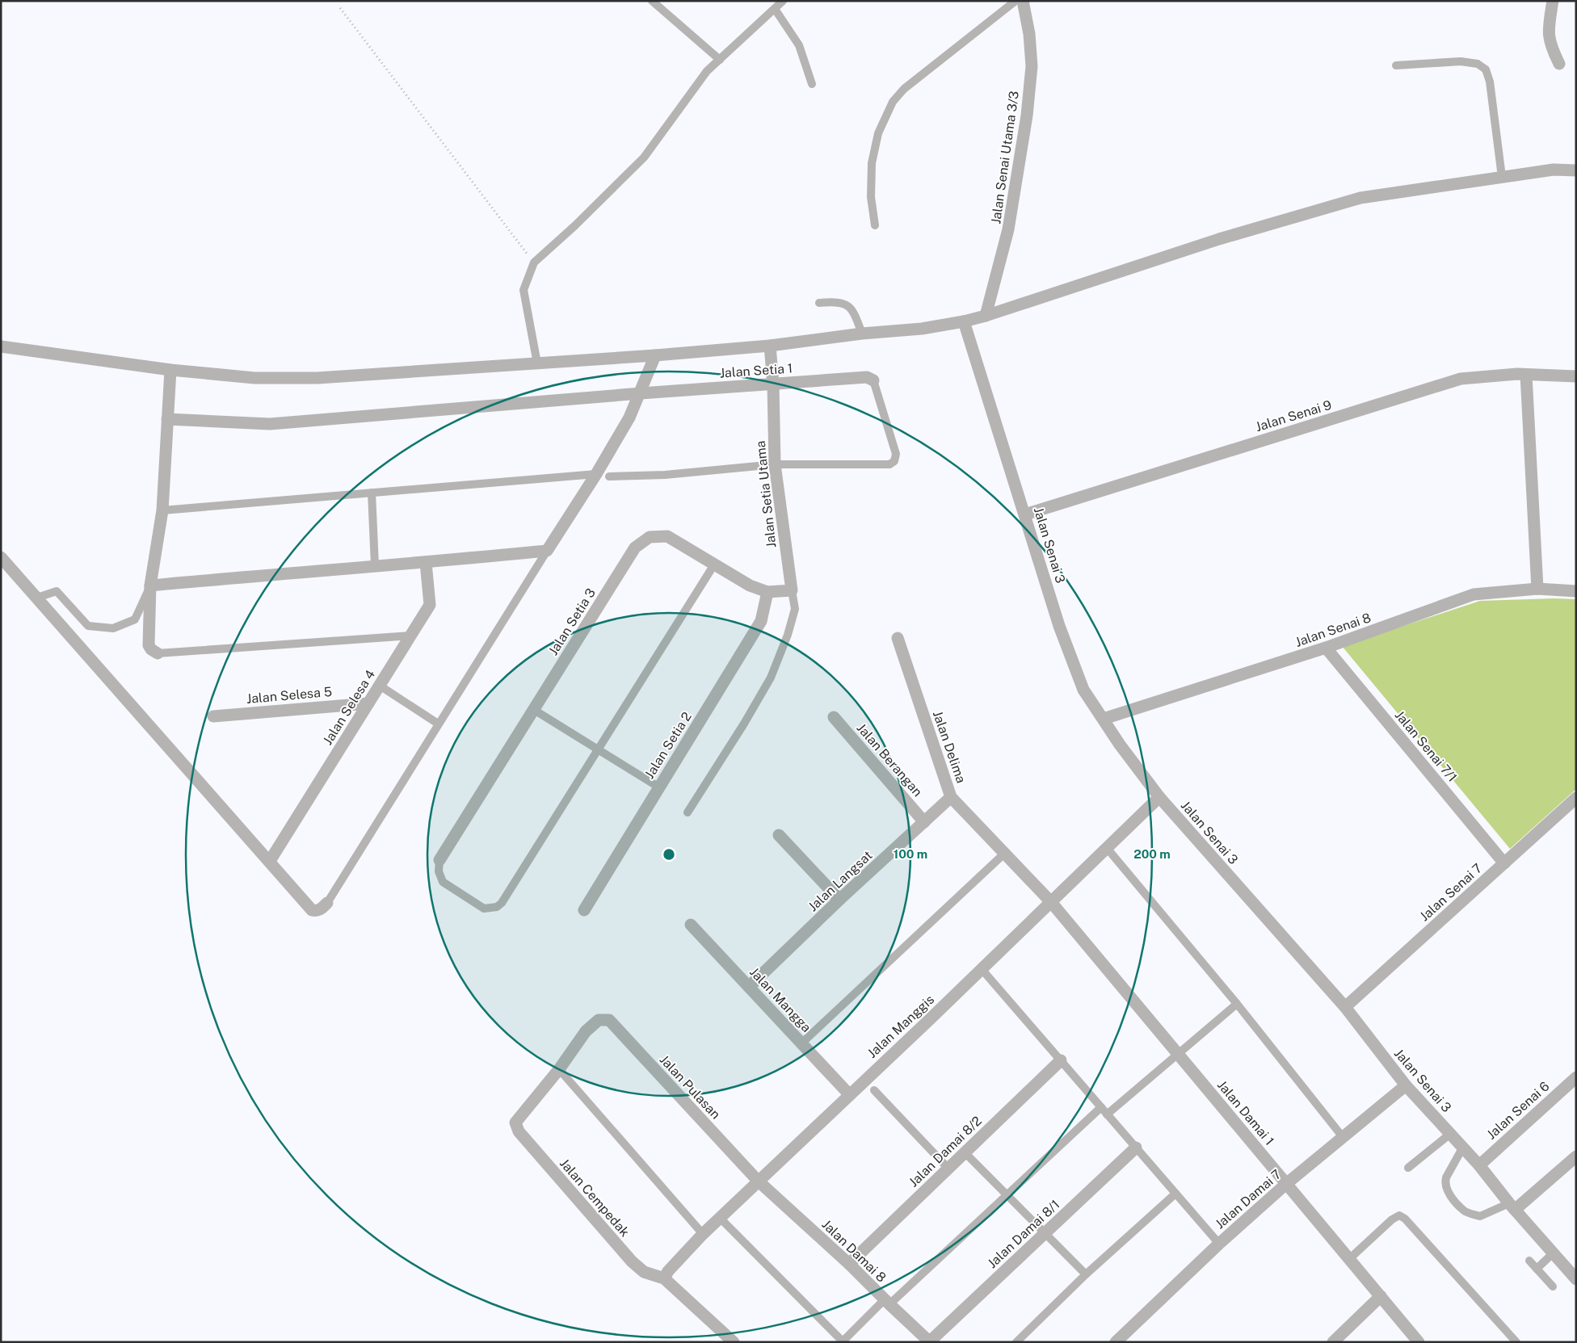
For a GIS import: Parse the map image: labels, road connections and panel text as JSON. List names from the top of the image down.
{
  "streets": {
    "street": [
      "Jalan Senai Utama 3/3",
      "Jalan Setia 1",
      "Jalan Senai 9",
      "Jalan Setia Utama",
      "Jalan Senai 3",
      "Jalan Setia 3",
      "Jalan Senai 8",
      "Jalan Selesa 5",
      "Jalan Selesa 4",
      "Jalan Setia 2",
      "Jalan Senai 7/1",
      "Jalan Delima",
      "Jalan Berangan",
      "Jalan Langsat",
      "Jalan Senai 7",
      "Jalan Mangga",
      "Jalan Manggis",
      "Jalan Pulasan",
      "Jalan Senai 6",
      "Jalan Damai 1",
      "Jalan Damai 8/2",
      "Jalan Cempedak",
      "Jalan Damai 7",
      "Jalan Damai 8/1",
      "Jalan Damai 8"
    ]
  },
  "crossings": [
    ["Jalan Setia 1", "Jalan Setia Utama"],
    ["Jalan Senai 9", "Jalan Senai 3"],
    ["Jalan Setia Utama", "Jalan Setia 3"],
    ["Jalan Senai 3", "Jalan Senai 8"],
    ["Jalan Senai 3", "Jalan Senai 7"],
    ["Jalan Senai 3", "Jalan Manggis"],
    ["Jalan Senai 3", "Jalan Senai 6"],
    ["Jalan Senai 3", "Jalan Damai 7"],
    ["Jalan Setia 3", "Jalan Setia 2"],
    ["Jalan Senai 8", "Jalan Senai 7/1"],
    ["Jalan Selesa 5", "Jalan Selesa 4"],
    ["Jalan Senai 7/1", "Jalan Senai 7"],
    ["Jalan Delima", "Jalan Langsat"],
    ["Jalan Delima", "Jalan Manggis"],
    ["Jalan Delima", "Jalan Damai 1"],
    ["Jalan Berangan", "Jalan Langsat"],
    ["Jalan Langsat", "Jalan Mangga"],
    ["Jalan Mangga", "Jalan Manggis"],
    ["Jalan Manggis", "Jalan Pulasan"],
    ["Jalan Manggis", "Jalan Damai 1"],
    ["Jalan Manggis", "Jalan Cempedak"],
    ["Jalan Manggis", "Jalan Damai 8"],
    ["Jalan Pulasan", "Jalan Cempedak"],
    ["Jalan Pulasan", "Jalan Damai 8"],
    ["Jalan Damai 1", "Jalan Damai 7"],
    ["Jalan Damai 8/2", "Jalan Damai 8"],
    ["Jalan Damai 8/1", "Jalan Damai 8"]
  ],
  "rings": ["100 m", "200 m"]
}
